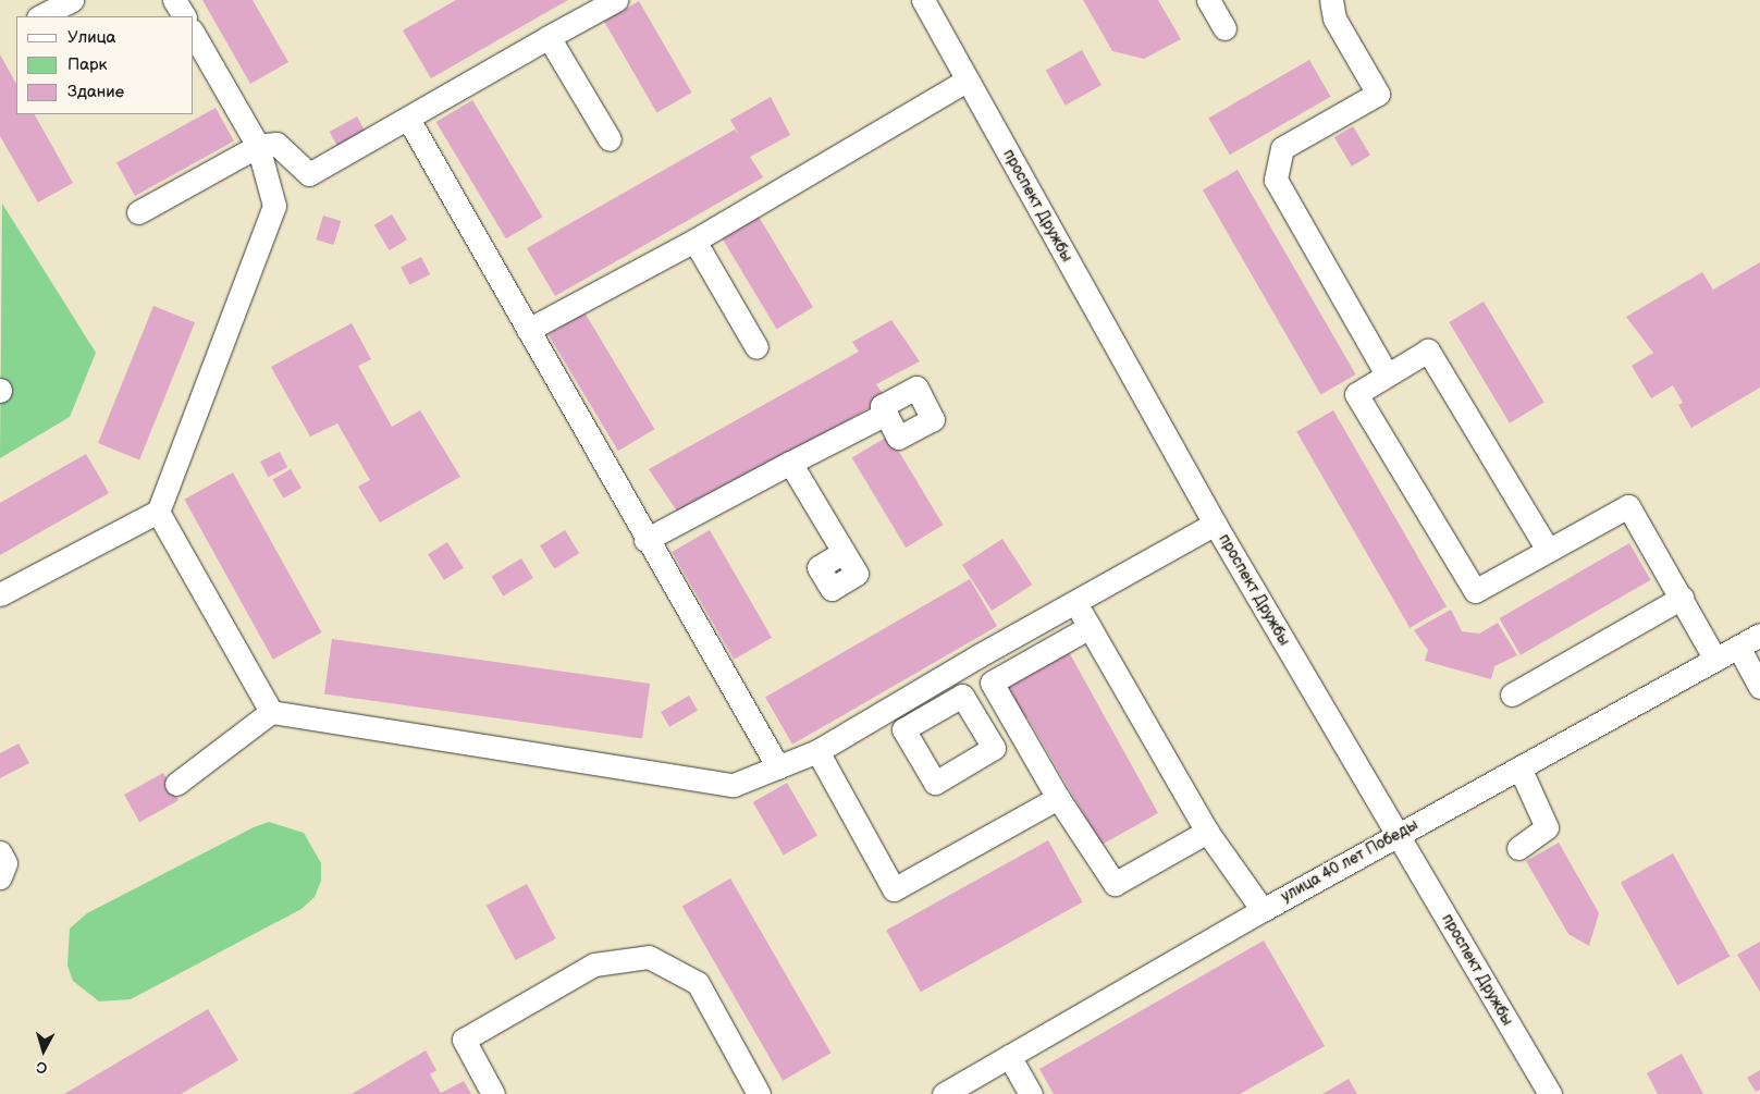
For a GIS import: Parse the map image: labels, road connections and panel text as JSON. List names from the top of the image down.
{
  "streets": {
    "street": ["проспект Дружбы", "улица 40 лет Победы"]
  },
  "crossings": [
    ["проспект Дружбы", "улица 40 лет Победы"]
  ],
  "legend": ["Улица", "Парк", "Здание"],
  "north": "bottom"
}
